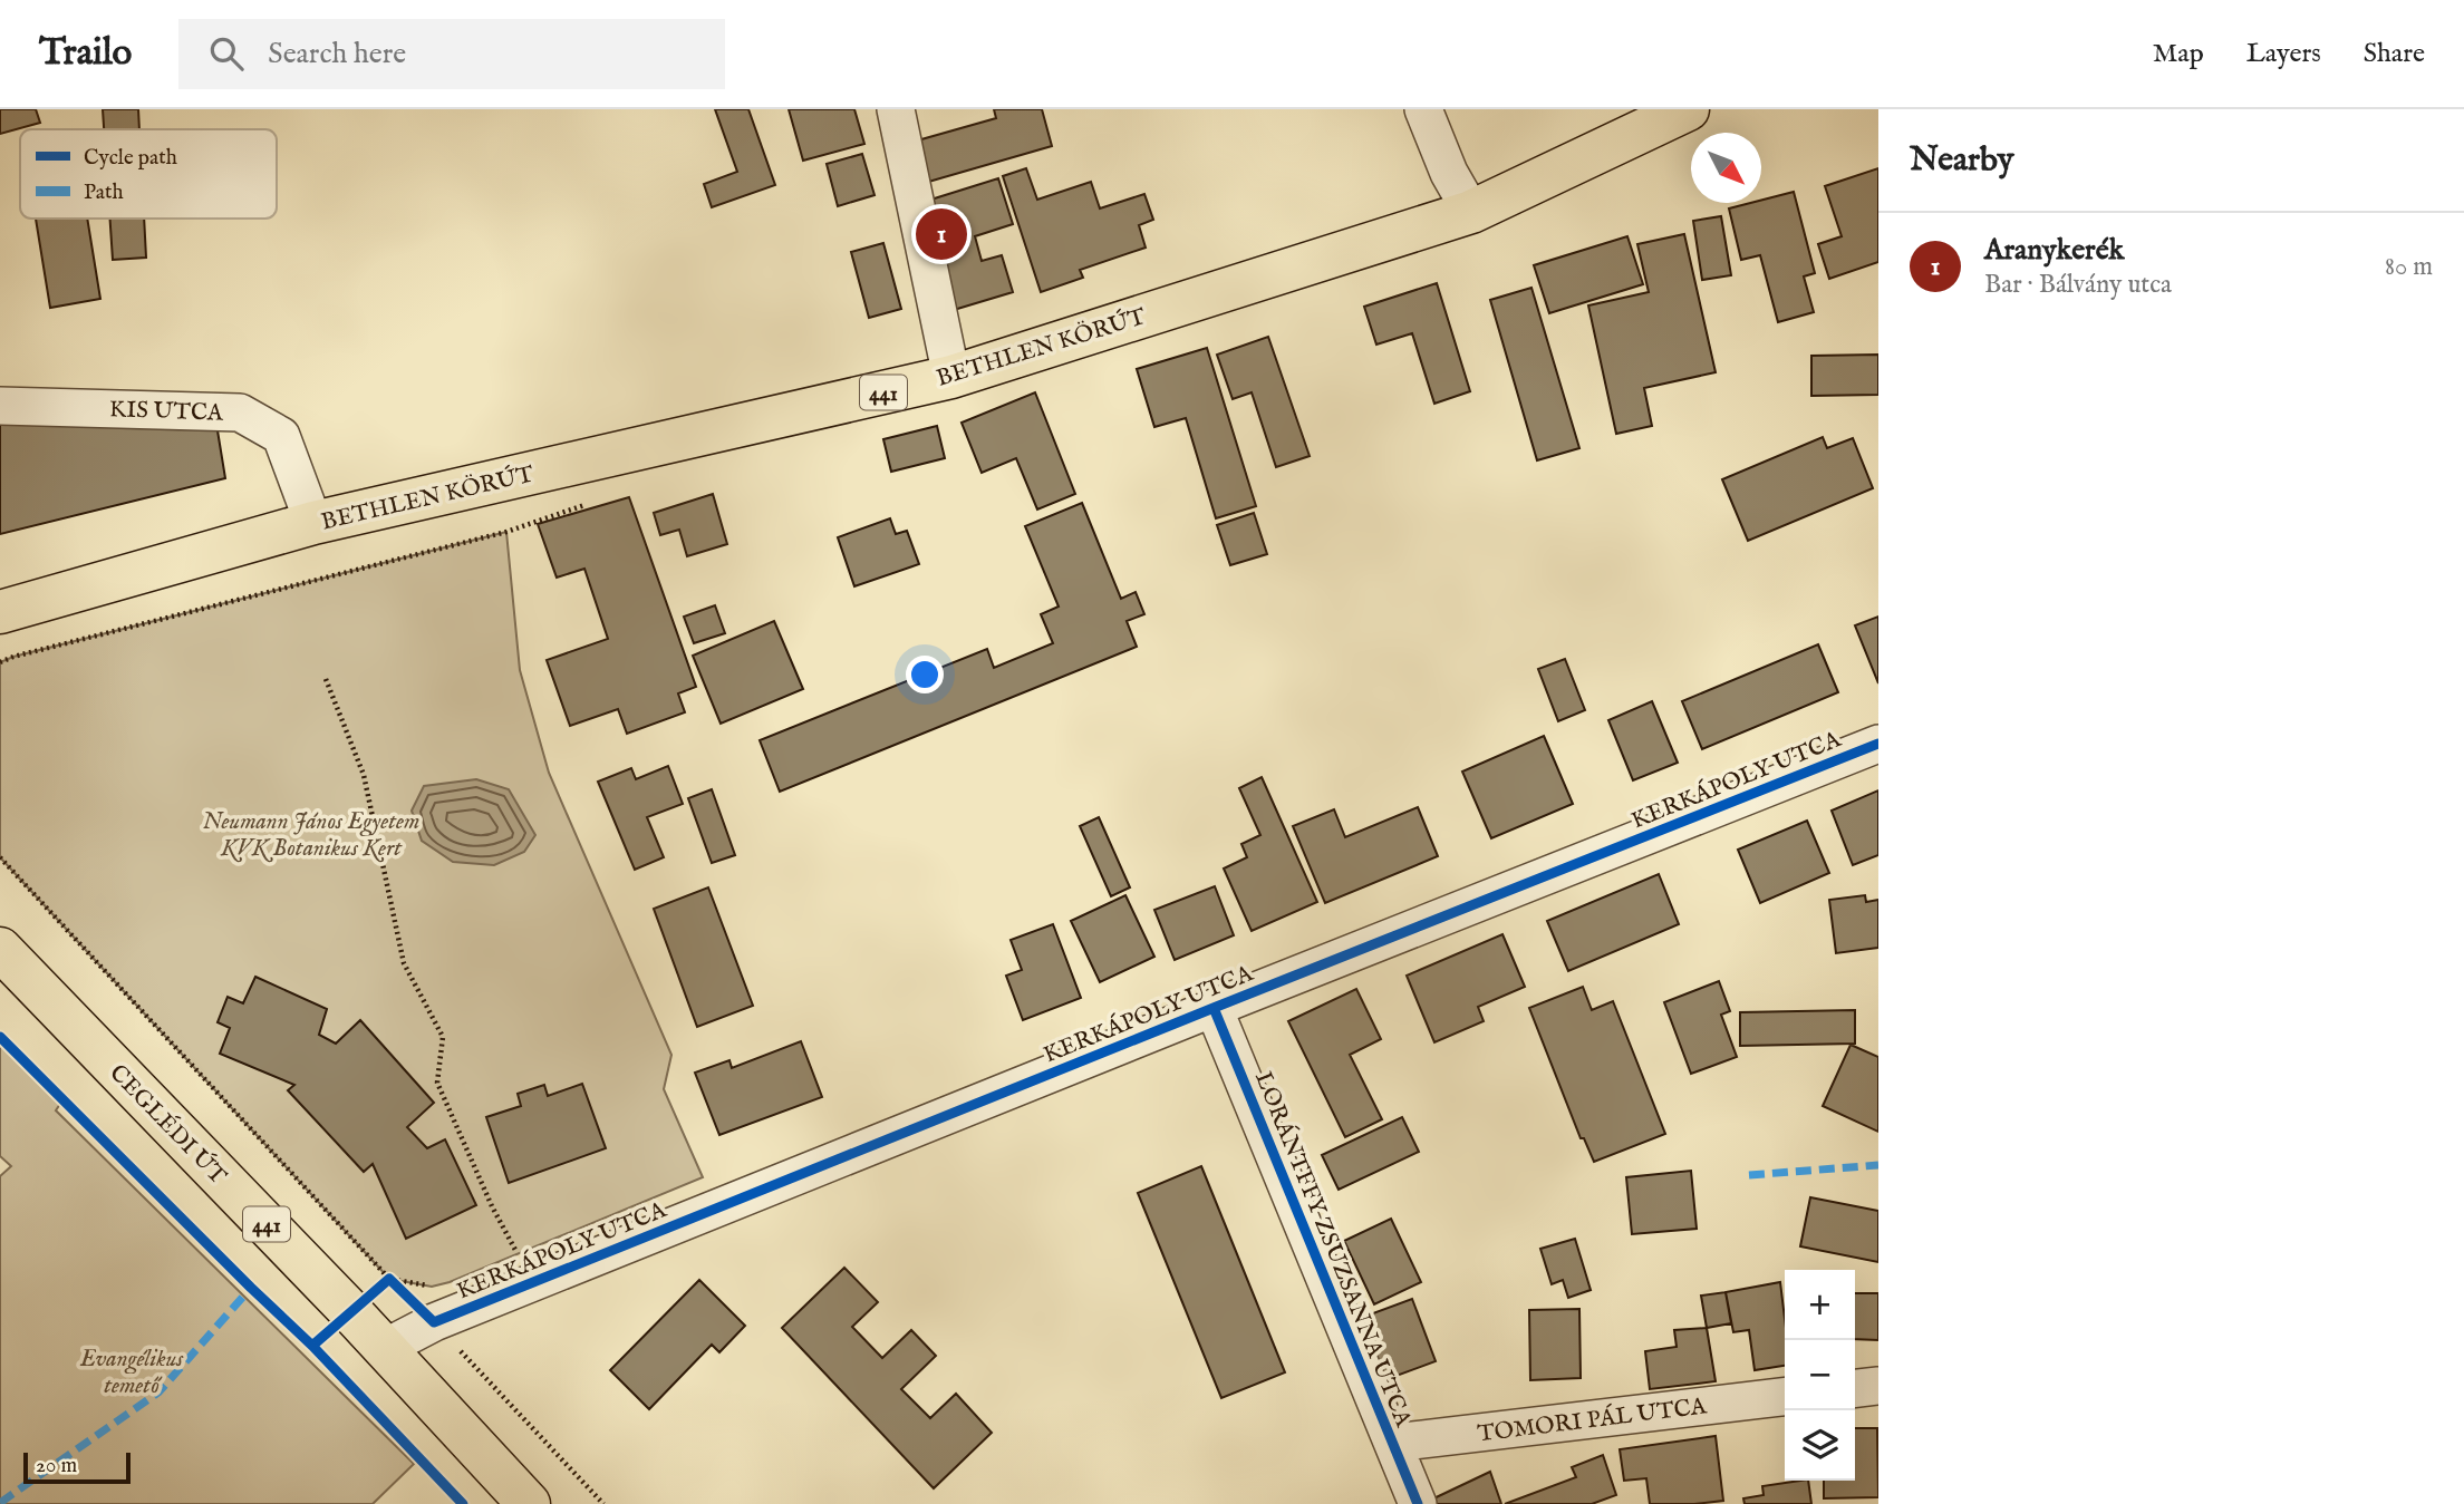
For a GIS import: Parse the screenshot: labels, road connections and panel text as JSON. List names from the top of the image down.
{
  "streets": {
    "main road": ["BETHLEN KÖRÚT", "441", "CEGLÉDI ÚT"],
    "street": [
      "KIS UTCA",
      "KERKÁPOLY UTCA",
      "LORÁNTFFY ZSUZSANNA UTCA",
      "TOMORI PÁL UTCA"
    ]
  },
  "crossings": [
    ["BETHLEN KÖRÚT", "441"],
    ["BETHLEN KÖRÚT", "KIS UTCA"],
    ["KERKÁPOLY UTCA", "CEGLÉDI ÚT"],
    ["KERKÁPOLY UTCA", "LORÁNTFFY ZSUZSANNA UTCA"],
    ["LORÁNTFFY ZSUZSANNA UTCA", "TOMORI PÁL UTCA"]
  ],
  "parks": ["Neumann János Egyetem KVK Botanikus Kert", "Evangélikus temető"],
  "legend": ["Cycle path", "Path"],
  "scale_bar": "20 m",
  "north": "bottom right",
  "page": {
    "header": "Trailo",
    "search": "Search here",
    "nav": ["Map", "Layers", "Share"],
    "heading": "Nearby",
    "pins": "1",
    "list": [
      {
        "mark": "1",
        "name": "Aranykerék",
        "note": "Bar · Bálvány utca",
        "value": "80 m"
      }
    ],
    "map_buttons": ["+", "−"],
    "scale": "20 m"
  }
}
